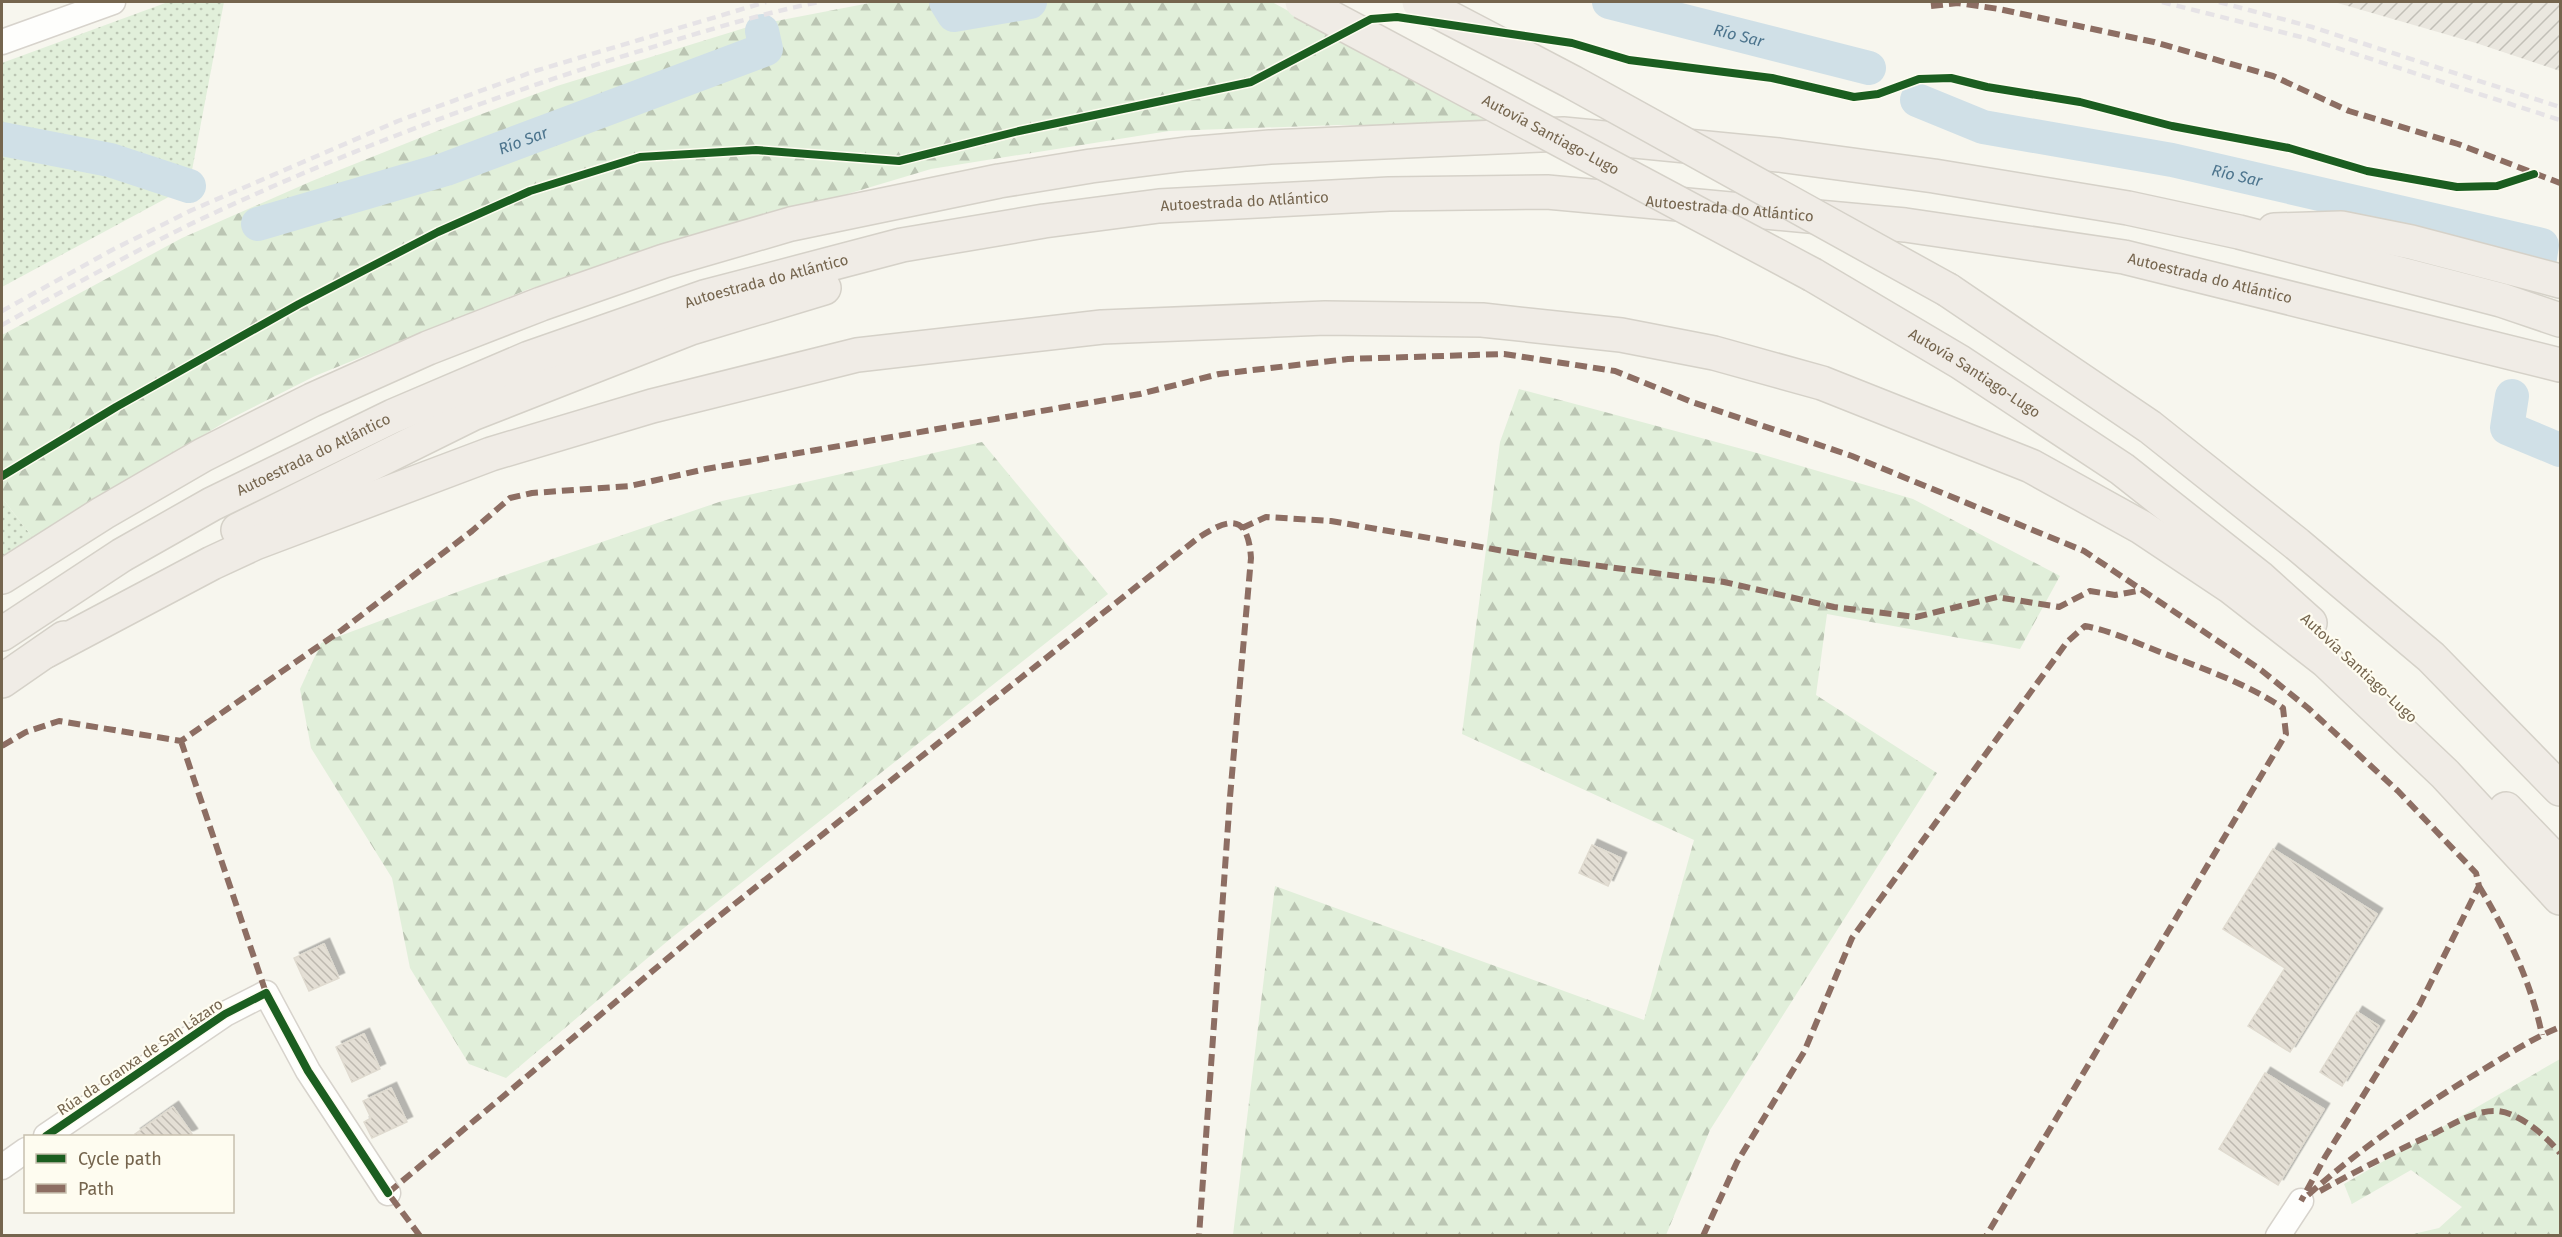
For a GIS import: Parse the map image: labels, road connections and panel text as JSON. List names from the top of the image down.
{
  "streets": {
    "highway": ["Autovía Santiago-Lugo", "Autoestrada do Atlántico"],
    "street": ["Rúa da Granxa de San Lázaro"]
  },
  "water": ["Río Sar"],
  "legend": ["Cycle path", "Path"]
}
